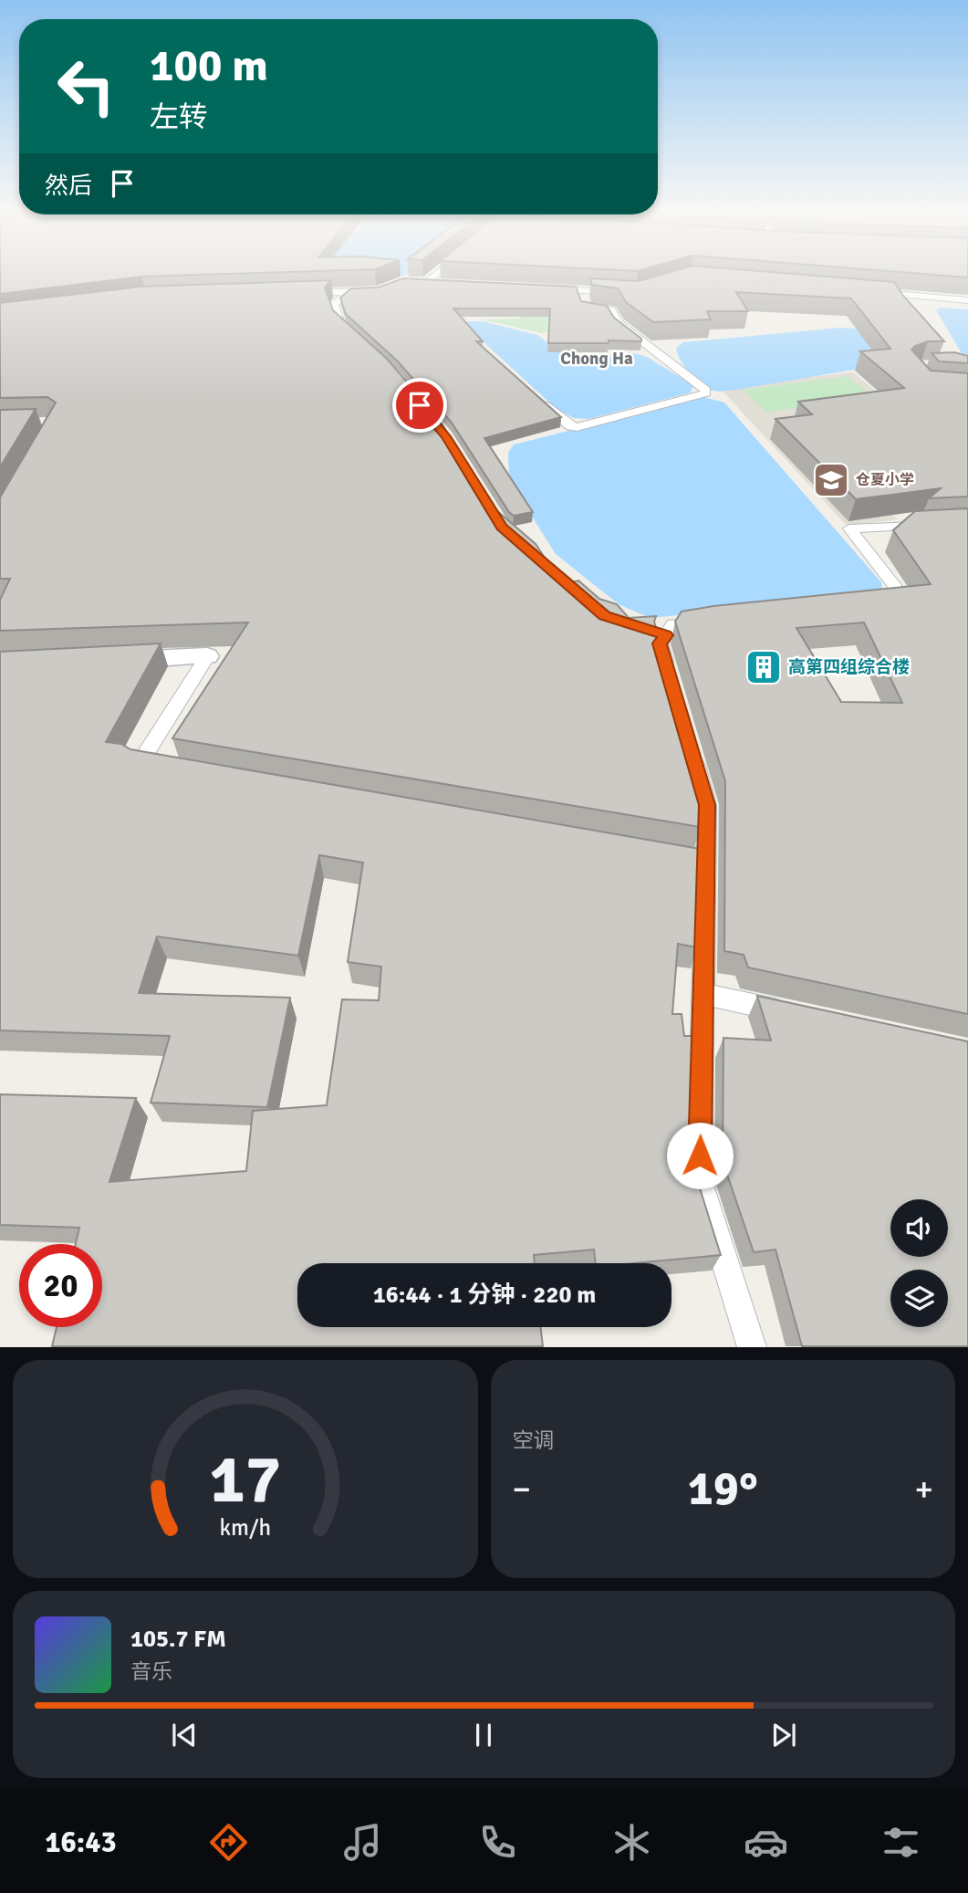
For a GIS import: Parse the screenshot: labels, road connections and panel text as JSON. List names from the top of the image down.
{
  "districts": ["Chong Ha"],
  "places": {
    "school or university": ["仓夏小学"],
    "building": ["高第四组综合楼"]
  },
  "page": {
    "turn": ["100 m", "左转"],
    "then": "然后",
    "limit": "20",
    "trip": "16:44 · 1 分钟 · 220 m",
    "tile": "空调",
    "heat": ["−", "19°", "+"],
    "song": ["105.7 FM", "音乐"],
    "tabs": "16:43",
    "gauge": ["17", "km/h"]
  }
}
